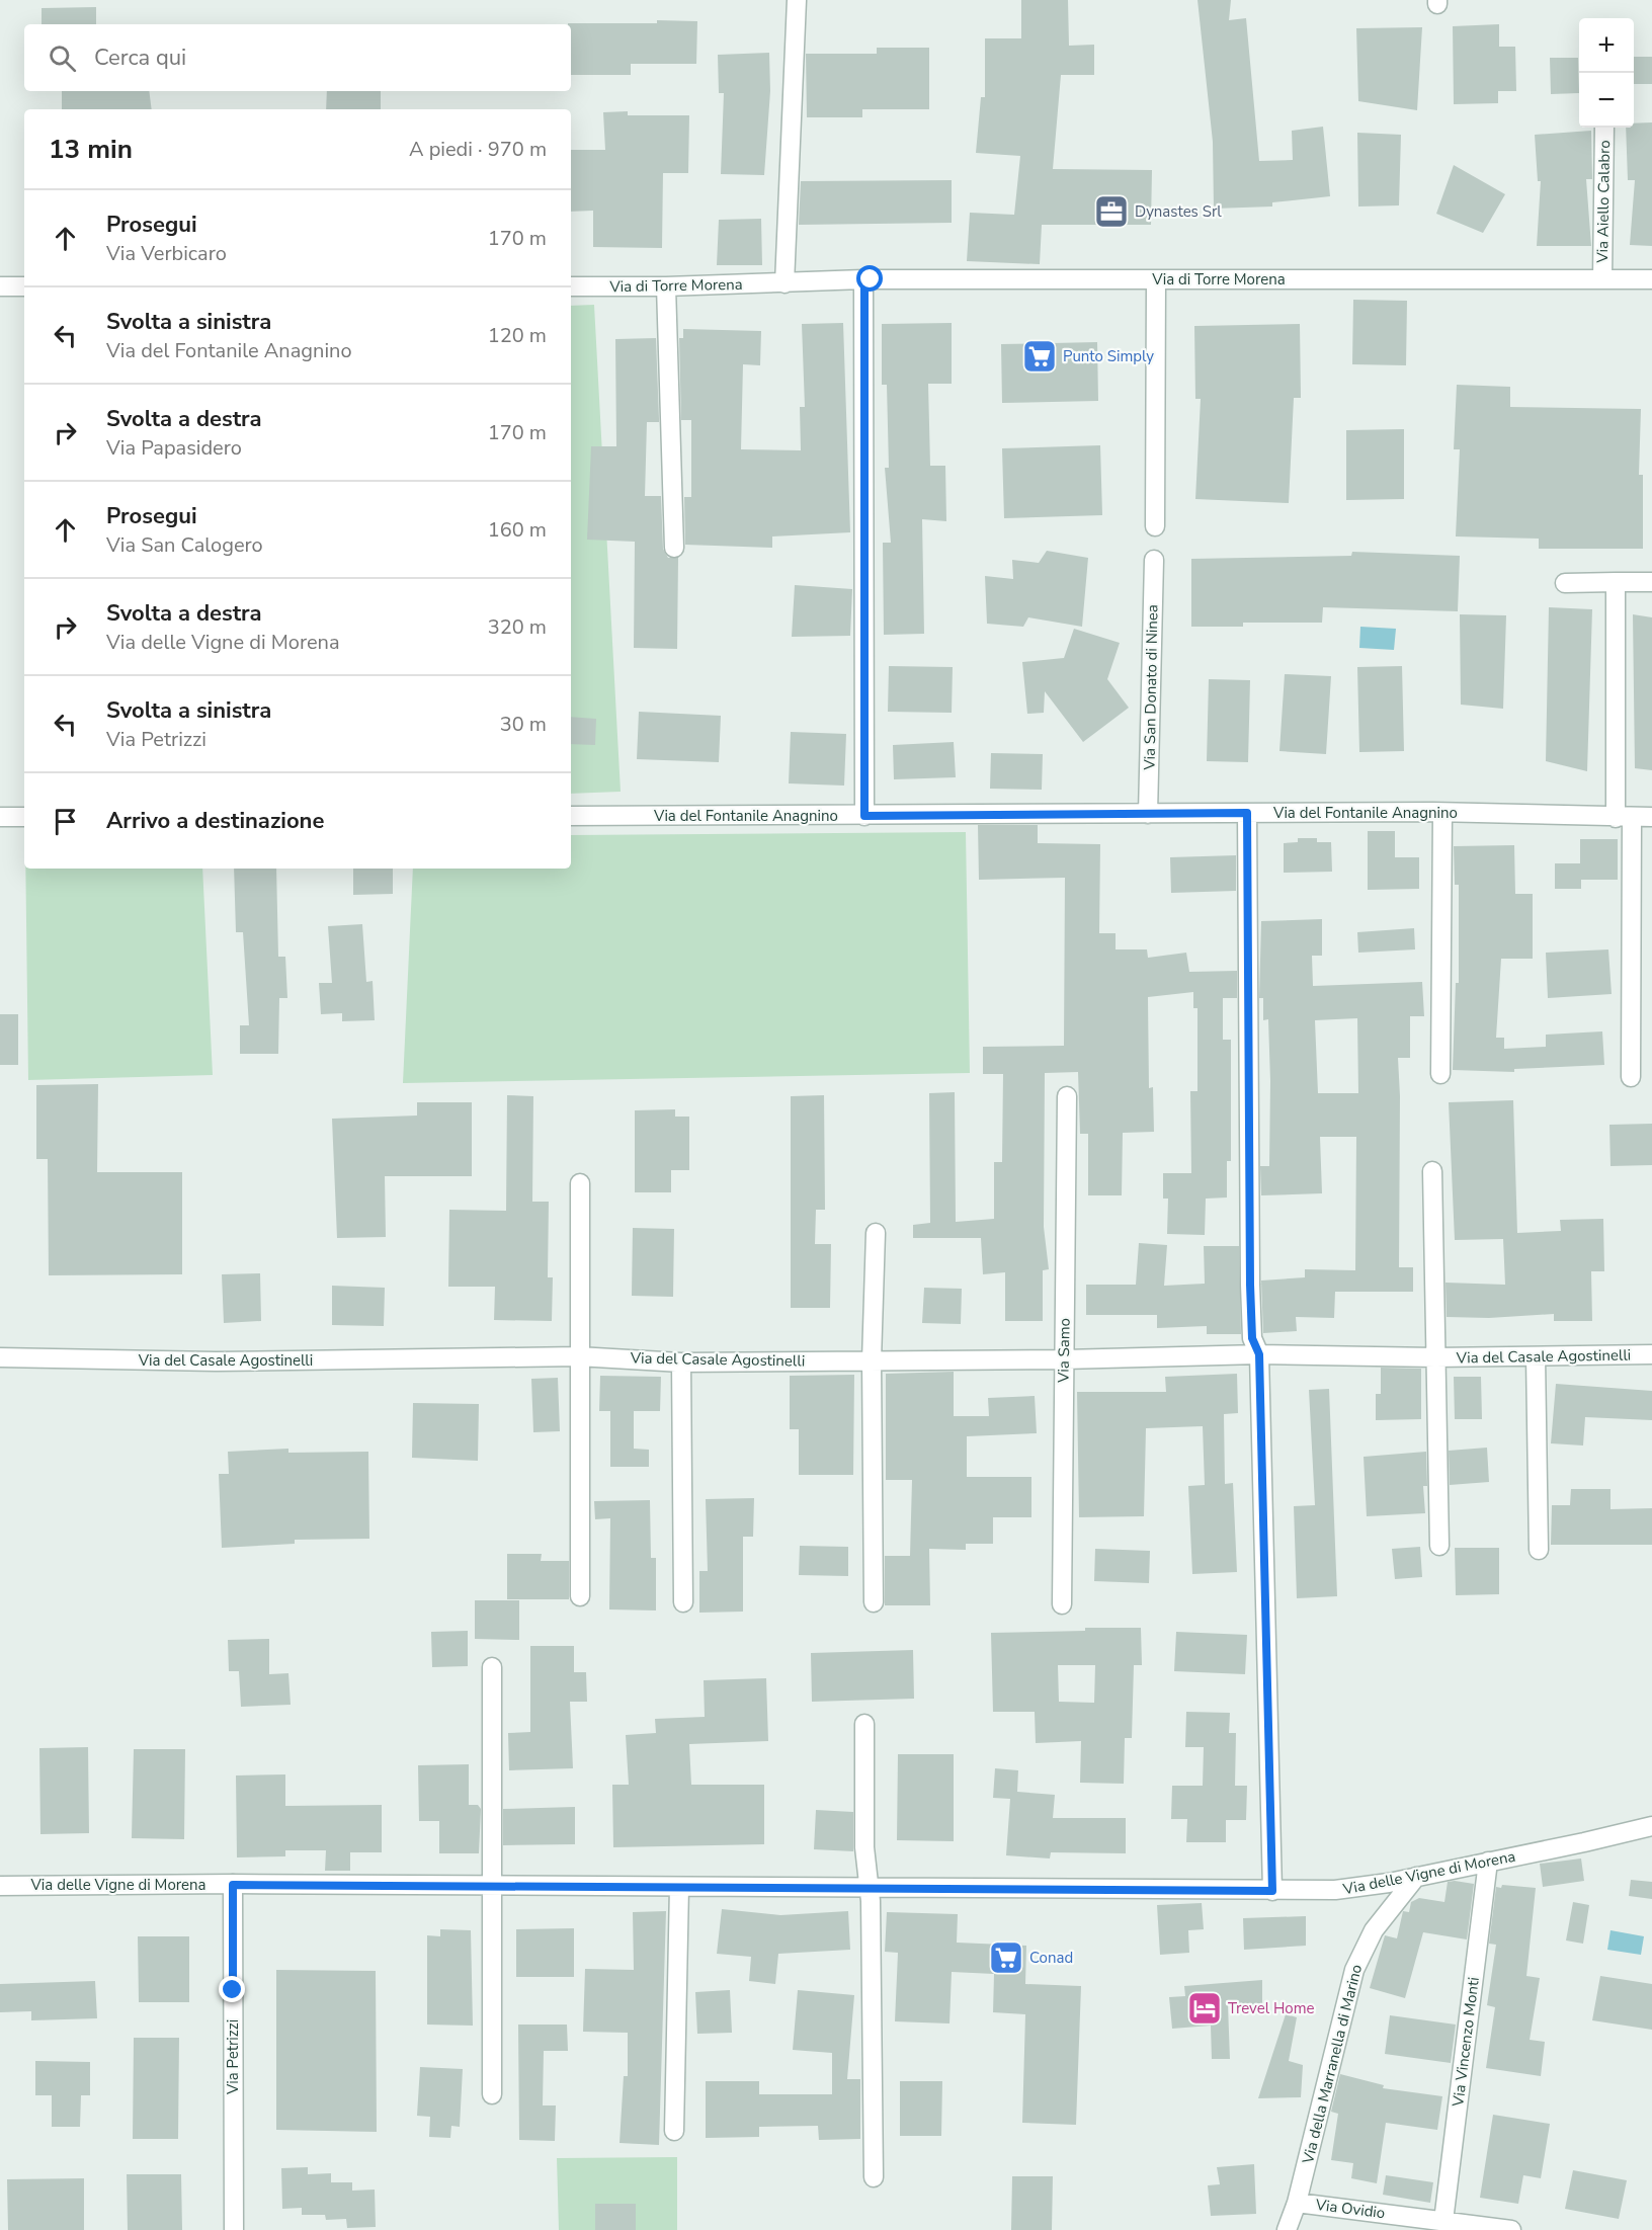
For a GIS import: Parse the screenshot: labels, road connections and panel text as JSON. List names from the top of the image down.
{
  "streets": {
    "street": [
      "Via Aiello Calabro",
      "Via di Torre Morena",
      "Via San Donato di Ninea",
      "Via del Fontanile Anagnino",
      "Via Samo",
      "Via del Casale Agostinelli",
      "Via delle Vigne di Morena",
      "Via Vincenzo Monti",
      "Via Petrizzi",
      "Via della Marranella di Marino",
      "Via Ovidio"
    ]
  },
  "crossings": [
    ["Via Aiello Calabro", "Via di Torre Morena"],
    ["Via San Donato di Ninea", "Via del Fontanile Anagnino"],
    ["Via Samo", "Via del Casale Agostinelli"],
    ["Via delle Vigne di Morena", "Via Vincenzo Monti"],
    ["Via delle Vigne di Morena", "Via Petrizzi"],
    ["Via delle Vigne di Morena", "Via della Marranella di Marino"],
    ["Via Vincenzo Monti", "Via Ovidio"],
    ["Via della Marranella di Marino", "Via Ovidio"]
  ],
  "places": {
    "office": ["Dynastes Srl"],
    "supermarket": ["Punto Simply", "Conad"],
    "hotel": ["Trevel Home"]
  },
  "page": {
    "map_buttons": ["+", "−"],
    "search": "Cerca qui",
    "heading": ["13 min", "A piedi · 970 m"],
    "list": [
      ["Prosegui", "Via Verbicaro", "170 m"],
      ["Svolta a sinistra", "Via del Fontanile Anagnino", "120 m"],
      ["Svolta a destra", "Via Papasidero", "170 m"],
      ["Prosegui", "Via San Calogero", "160 m"],
      ["Svolta a destra", "Via delle Vigne di Morena", "320 m"],
      ["Svolta a sinistra", "Via Petrizzi", "30 m"],
      "Arrivo a destinazione"
    ]
  }
}
